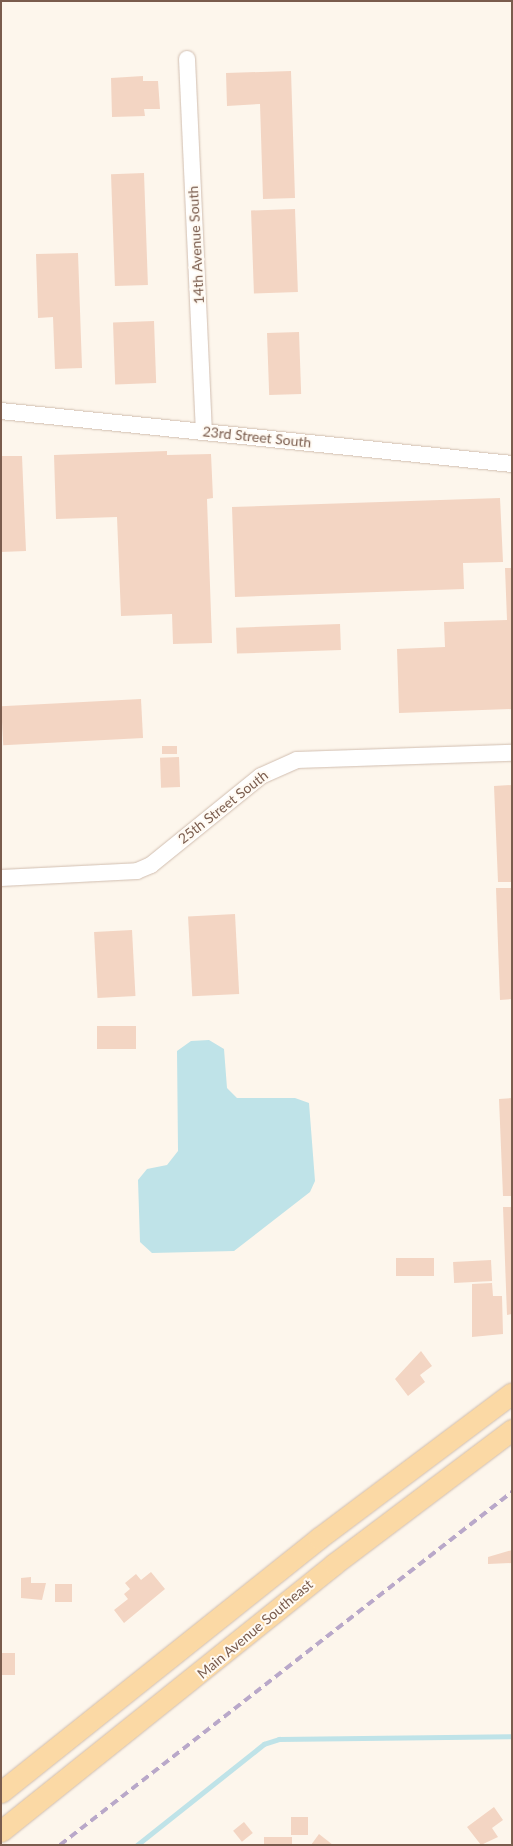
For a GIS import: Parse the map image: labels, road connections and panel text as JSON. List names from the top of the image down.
{
  "streets": {
    "main road": ["Main Avenue Southeast"],
    "street": ["14th Avenue South", "23rd Street South", "25th Street South"]
  },
  "crossings": [
    ["14th Avenue South", "23rd Street South"]
  ]
}
